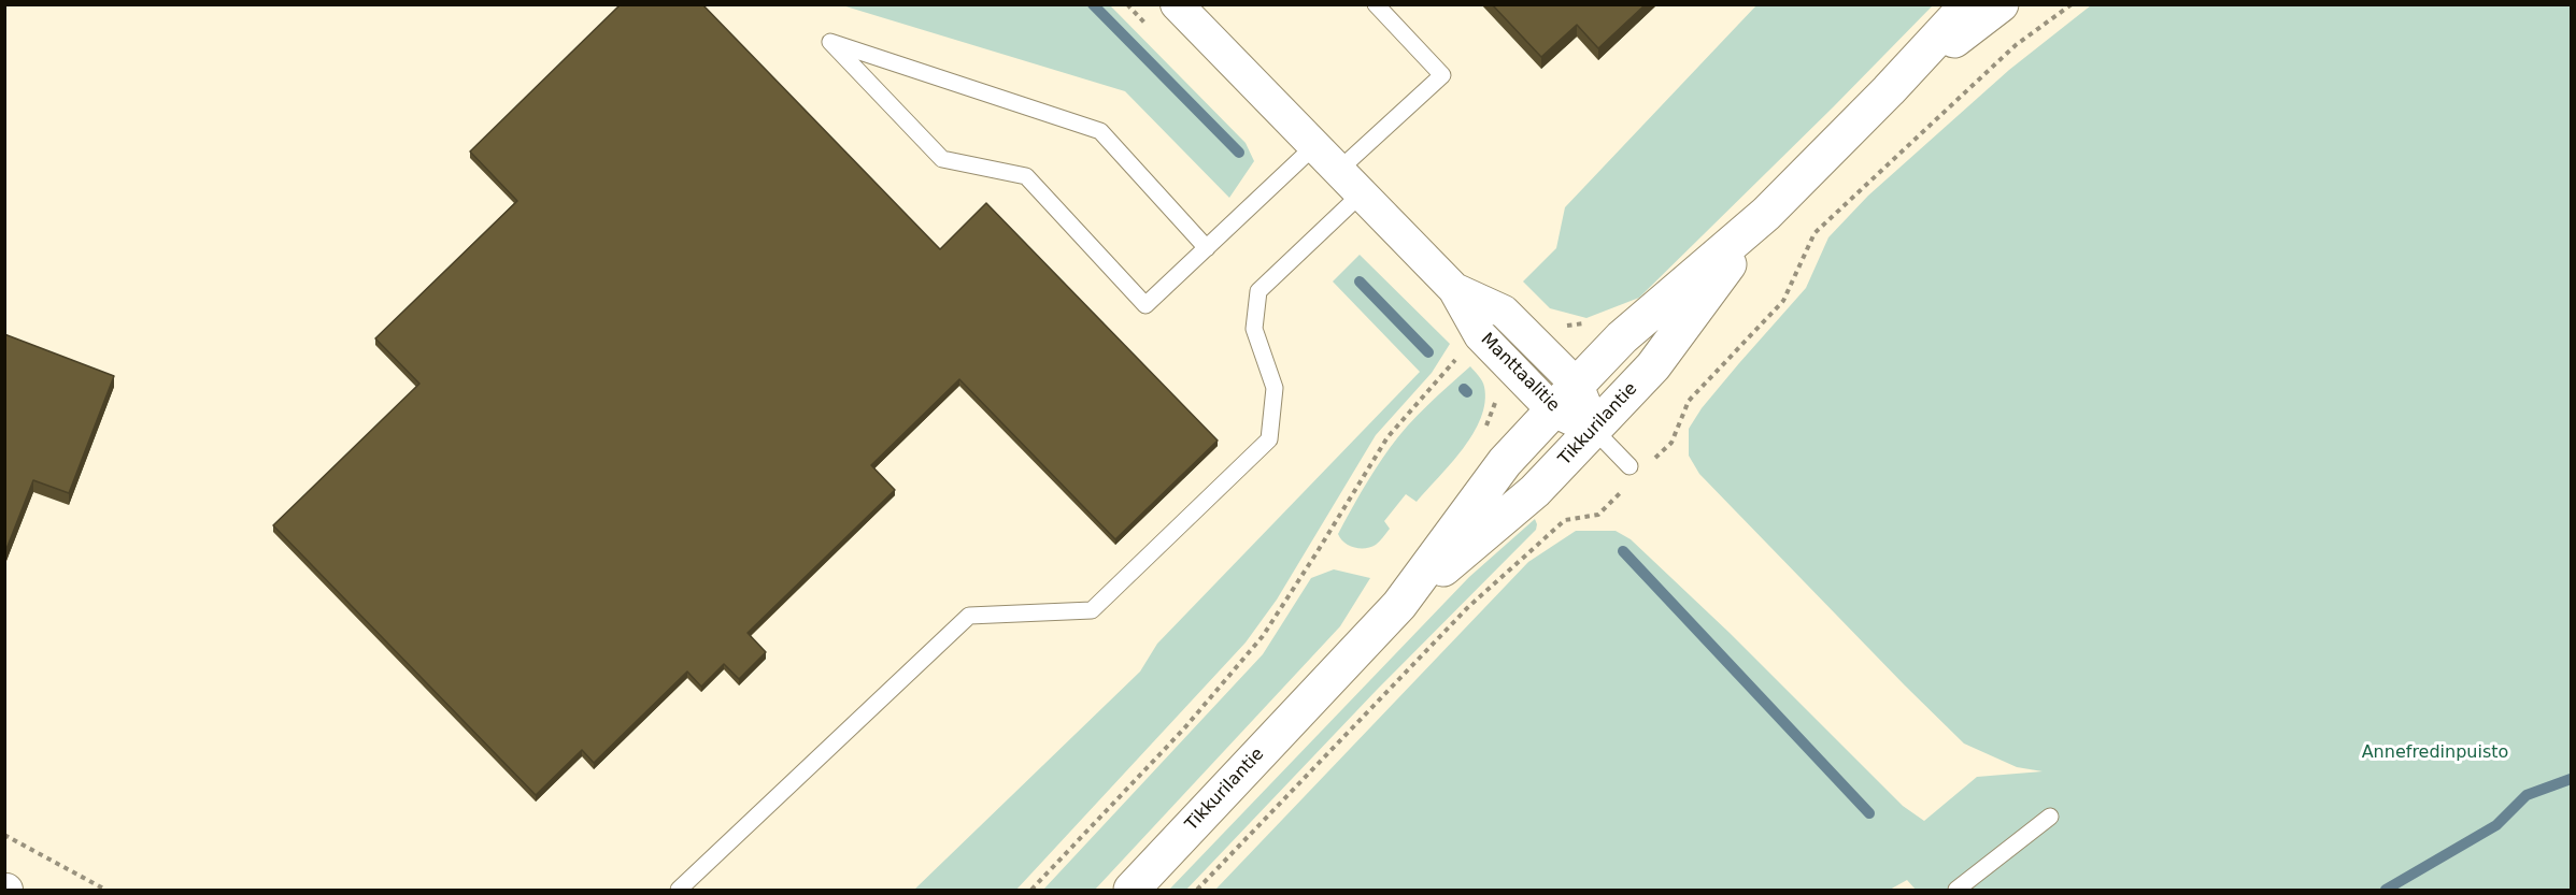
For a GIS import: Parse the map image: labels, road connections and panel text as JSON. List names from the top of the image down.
{
  "streets": {
    "main road": ["Tikkurilantie"],
    "street": ["Manttaalitie"]
  },
  "crossings": [
    ["Manttaalitie", "Tikkurilantie"]
  ],
  "parks": ["Annefredinpuisto"]
}
